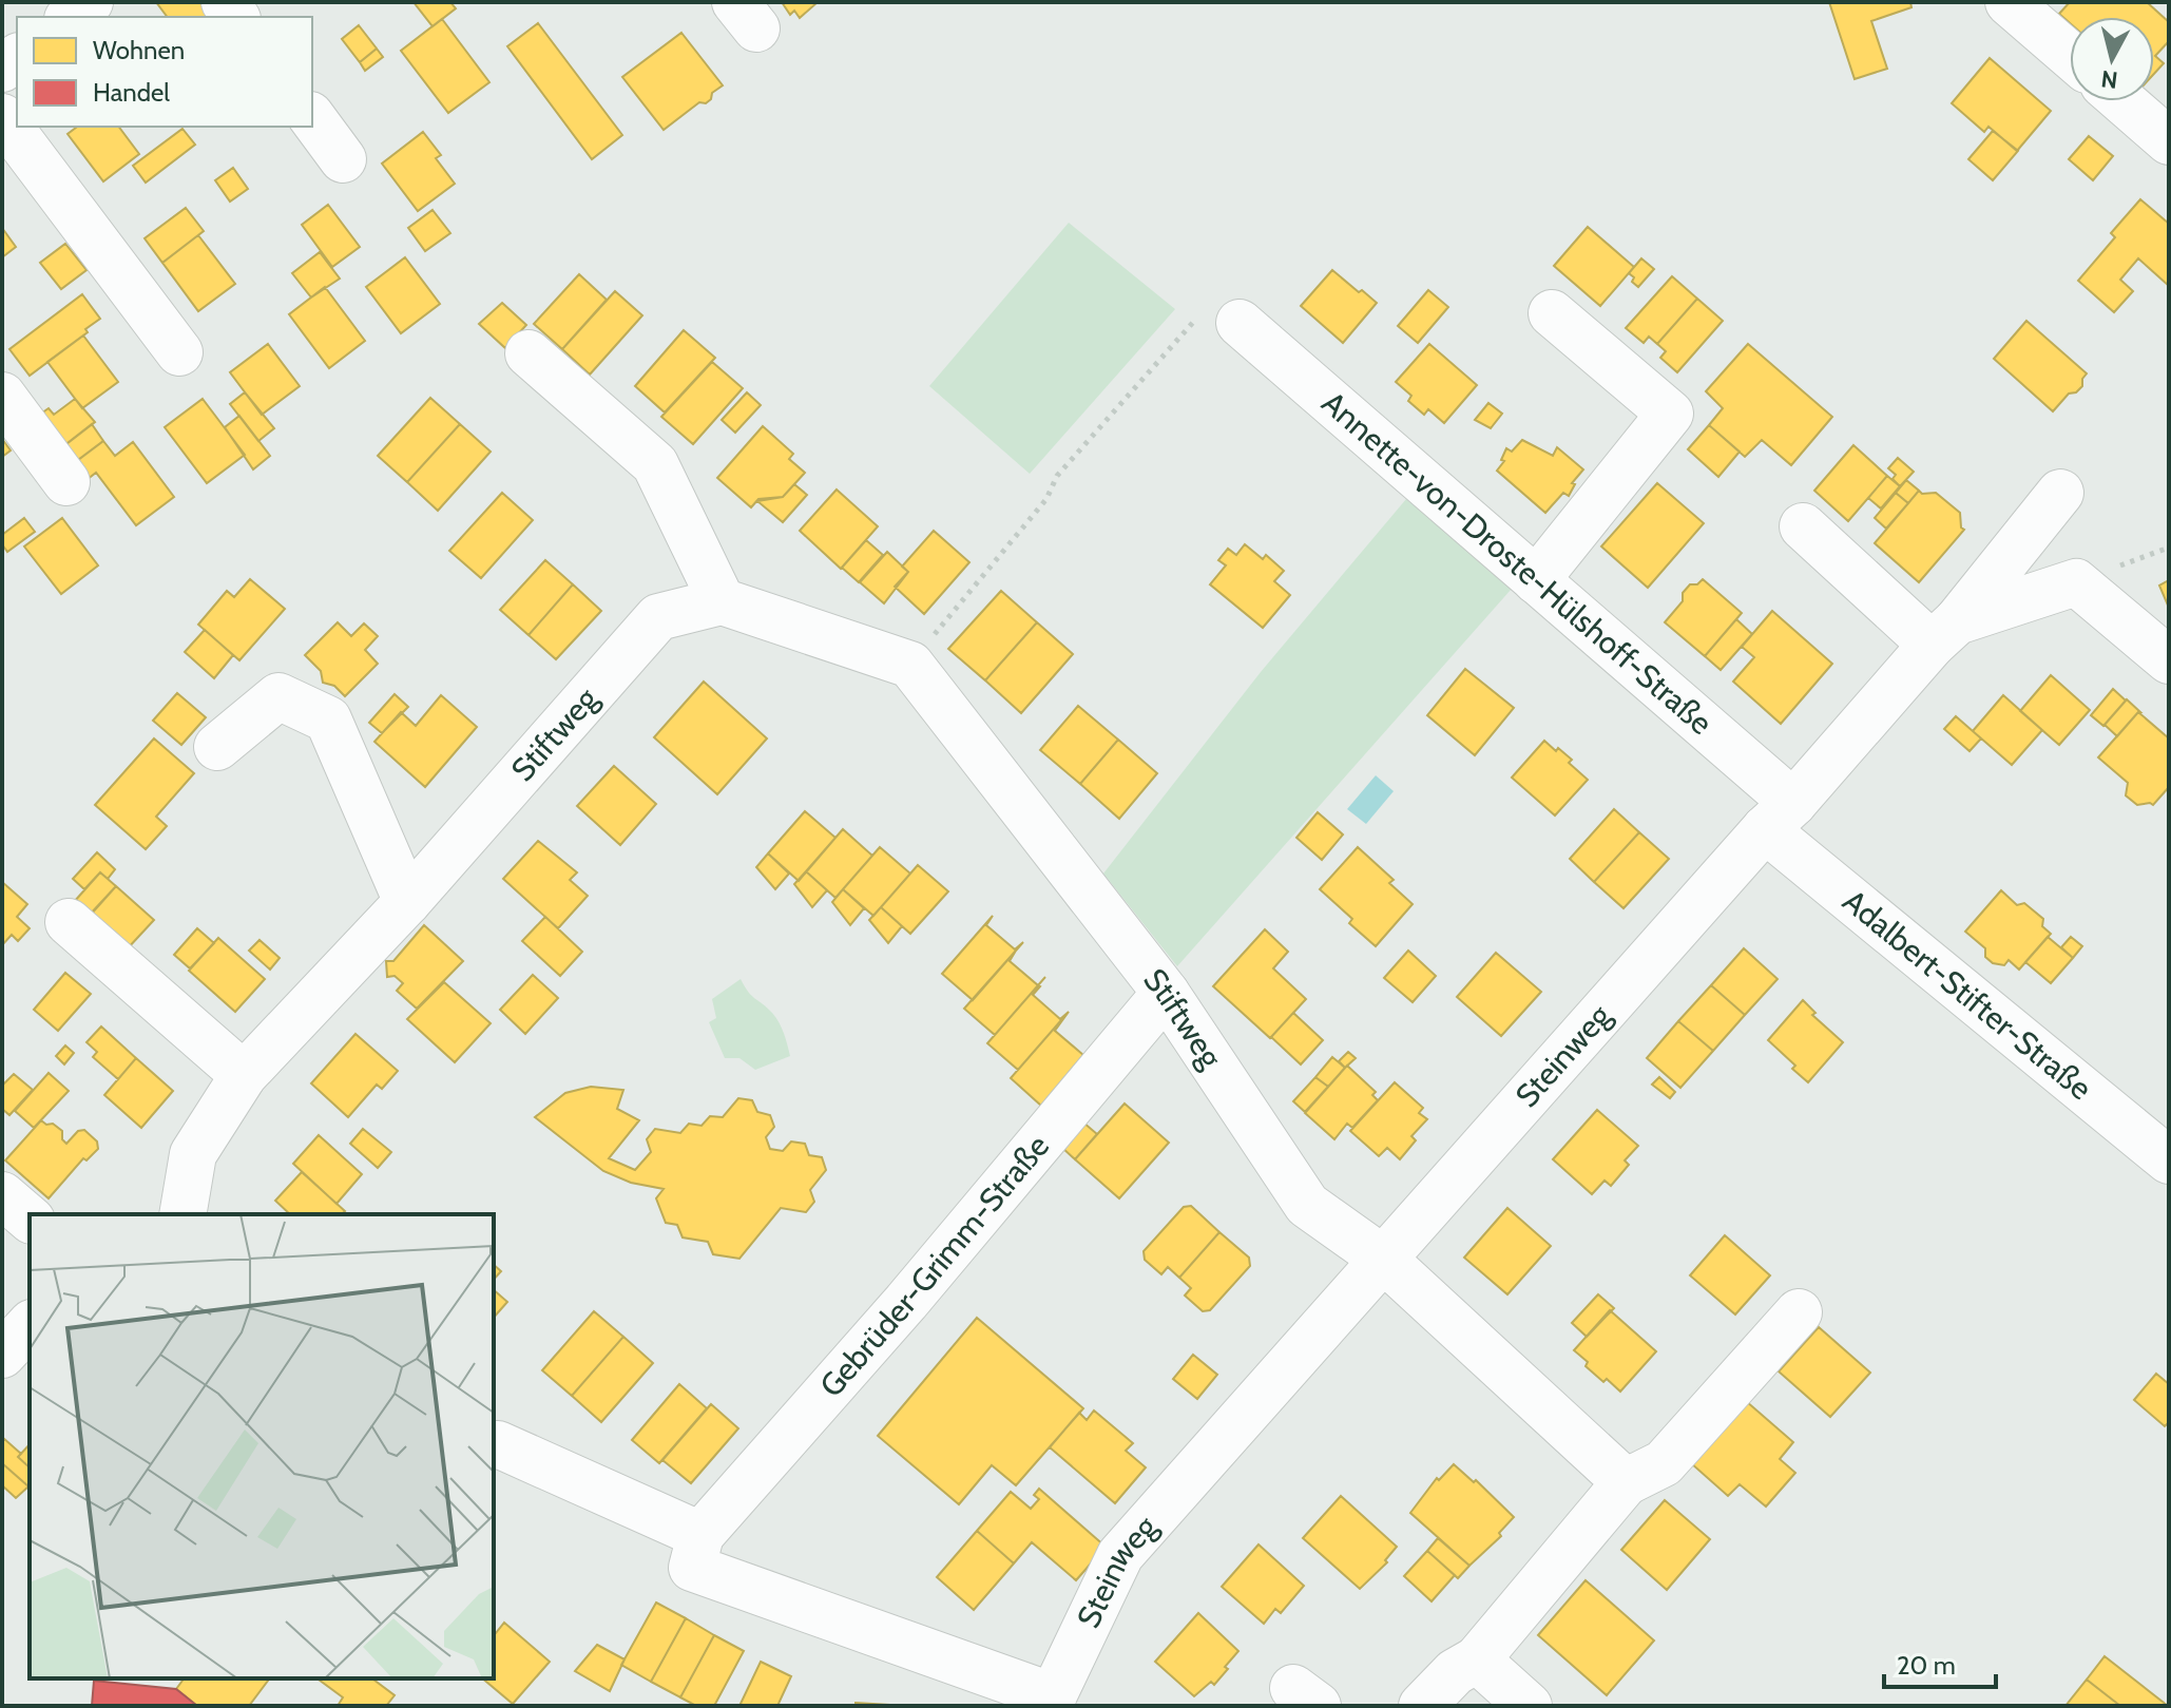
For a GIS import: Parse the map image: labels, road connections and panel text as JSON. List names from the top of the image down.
{
  "streets": {
    "street": [
      "Annette-von-Droste-Hülshoff-Straße",
      "Stiftweg",
      "Adalbert-Stifter-Straße",
      "Steinweg",
      "Gebrüder-Grimm-Straße"
    ]
  },
  "crossings": [
    ["Annette-von-Droste-Hülshoff-Straße", "Adalbert-Stifter-Straße"],
    ["Annette-von-Droste-Hülshoff-Straße", "Steinweg"],
    ["Stiftweg", "Steinweg"],
    ["Stiftweg", "Gebrüder-Grimm-Straße"],
    ["Adalbert-Stifter-Straße", "Steinweg"]
  ],
  "legend": ["Wohnen", "Handel"],
  "scale_bar": "20 m",
  "north": "bottom"
}
